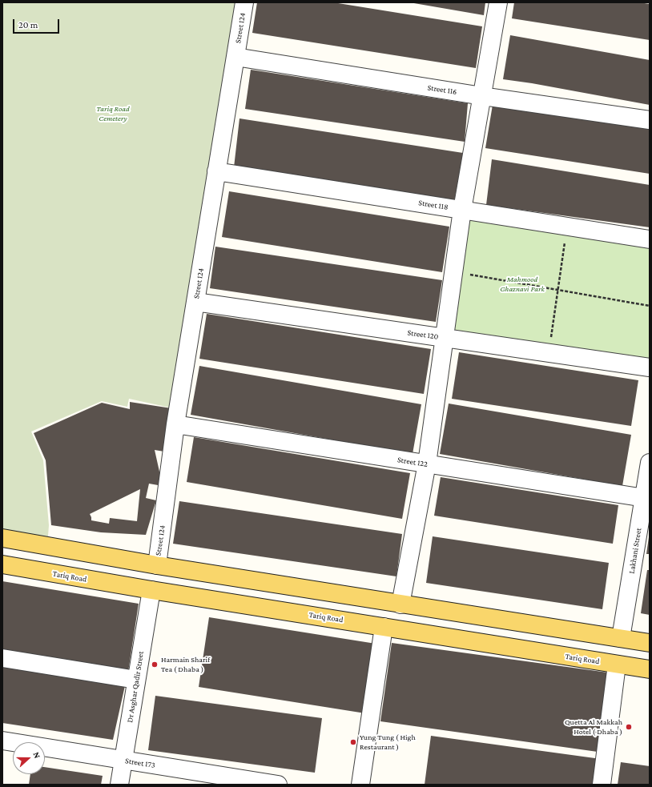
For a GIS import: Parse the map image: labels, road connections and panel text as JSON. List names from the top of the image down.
{
  "streets": {
    "main road": ["Tariq Road"],
    "street": [
      "Street 124",
      "Street 116",
      "Street 118",
      "Street 120",
      "Street 122",
      "Lakhani Street",
      "Dr Asghar Qadir Street",
      "Street 173"
    ]
  },
  "crossings": [
    ["Street 124", "Street 116"],
    ["Street 124", "Street 118"],
    ["Street 124", "Street 120"],
    ["Street 124", "Street 122"],
    ["Street 122", "Lakhani Street"],
    ["Tariq Road", "Dr Asghar Qadir Street"],
    ["Dr Asghar Qadir Street", "Street 173"]
  ],
  "parks": ["Tariq Road Cemetery", "Mahmood Ghaznavi Park"],
  "places": ["Harmain Sharif Tea ( Dhaba )", "Quetta Al Makkah Hotel ( Dhaba )", "Yung Tung ( High Restaurant )"],
  "scale_bar": "20 m",
  "north": "right"
}
